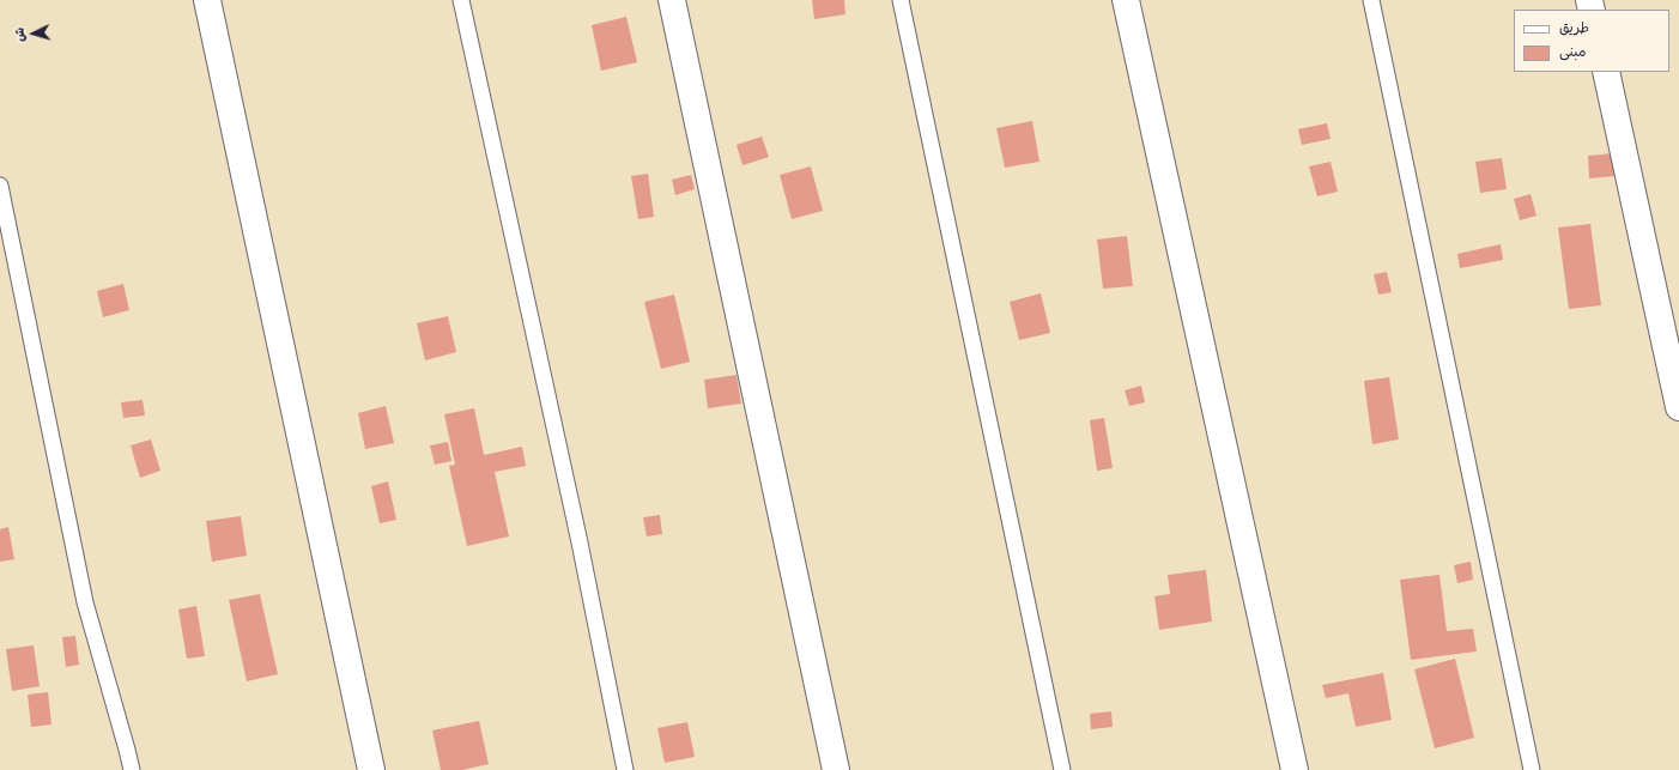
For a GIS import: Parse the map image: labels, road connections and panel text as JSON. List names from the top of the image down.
{
  "legend": ["طريق", "مبنى"],
  "north": "left"
}
